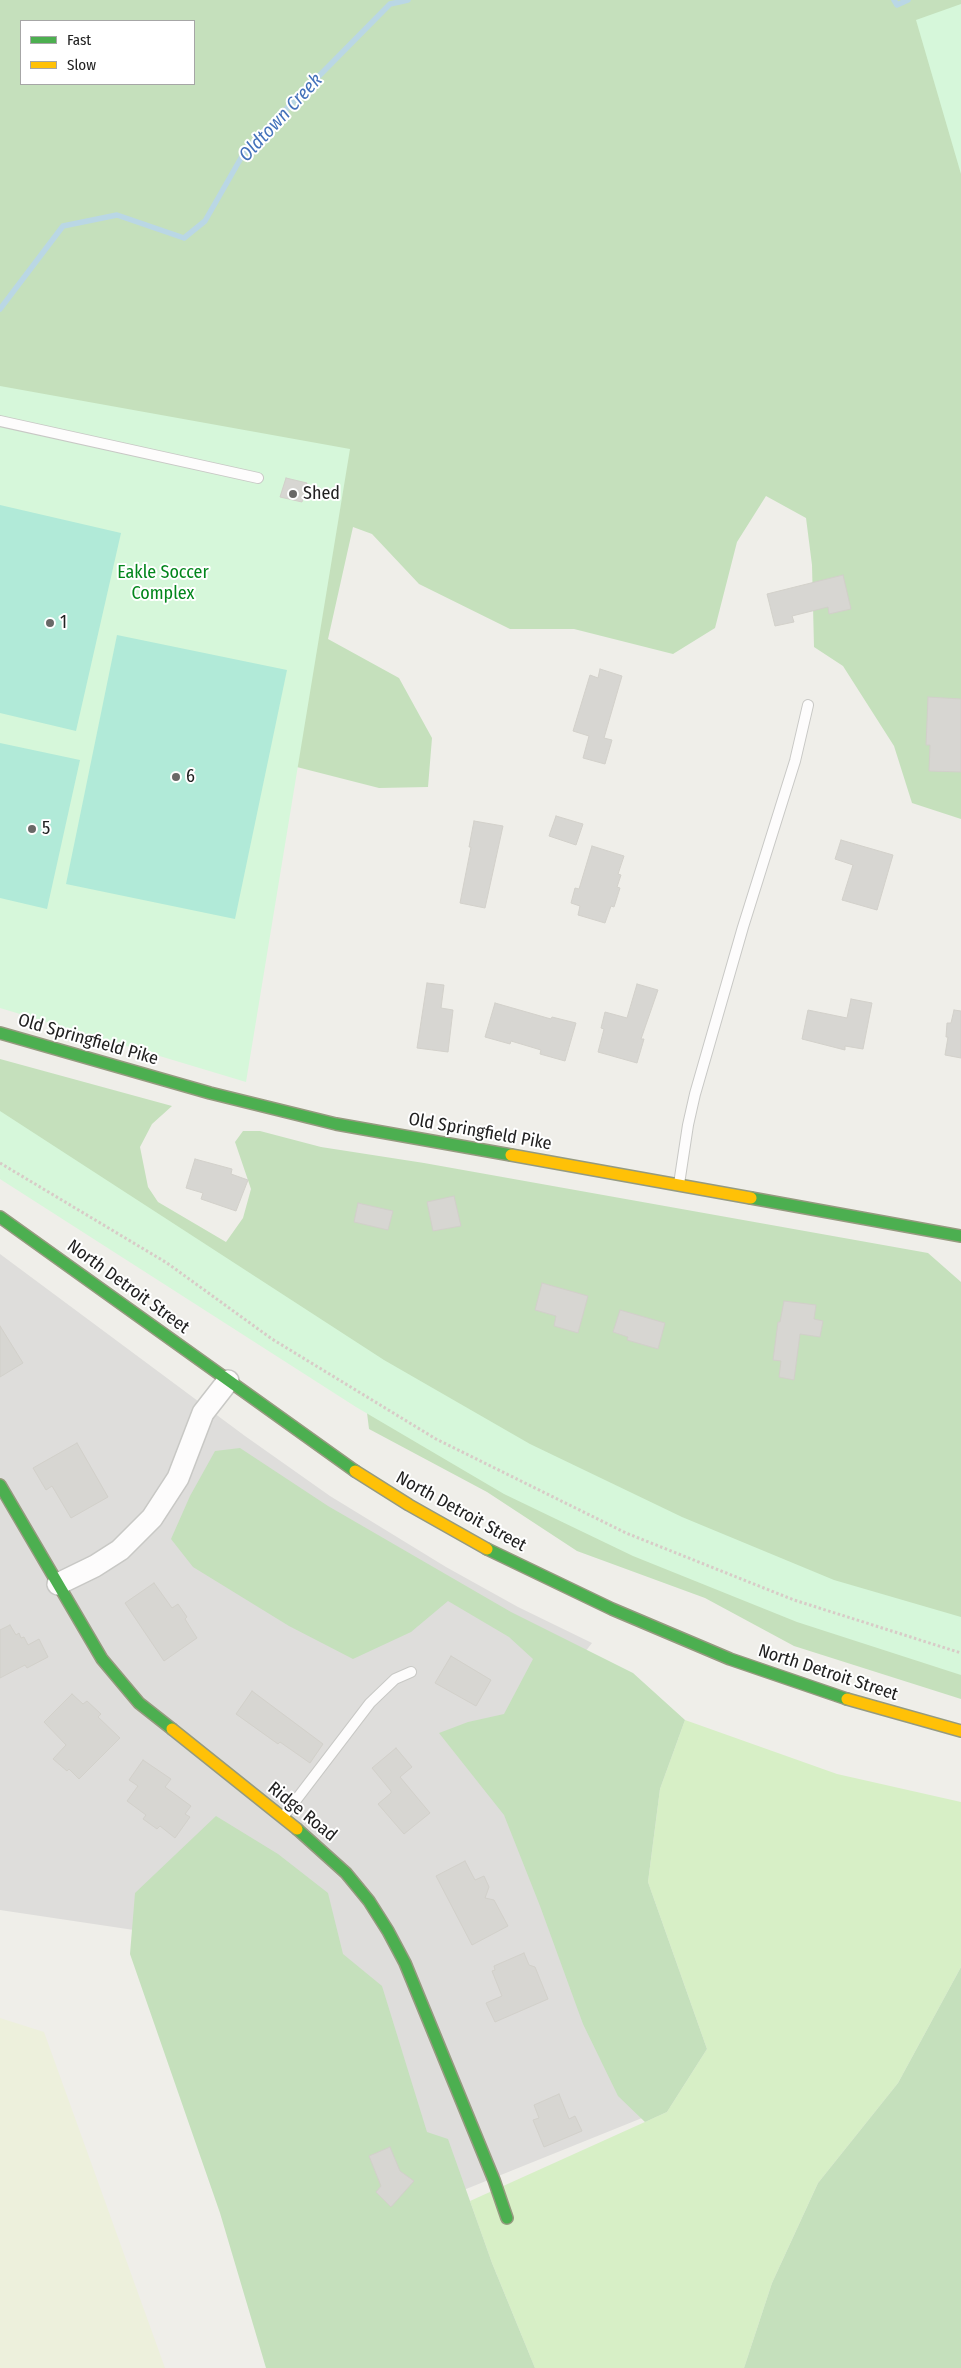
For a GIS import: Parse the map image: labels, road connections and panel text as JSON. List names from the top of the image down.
{
  "streets": {
    "main road": ["Old Springfield Pike", "North Detroit Street", "Ridge Road"]
  },
  "water": ["Oldtown Creek"],
  "parks": ["Eakle Soccer Complex"],
  "places": [
    "Shed",
    "1",
    "6",
    "5"
  ],
  "legend": ["Fast", "Slow"]
}
